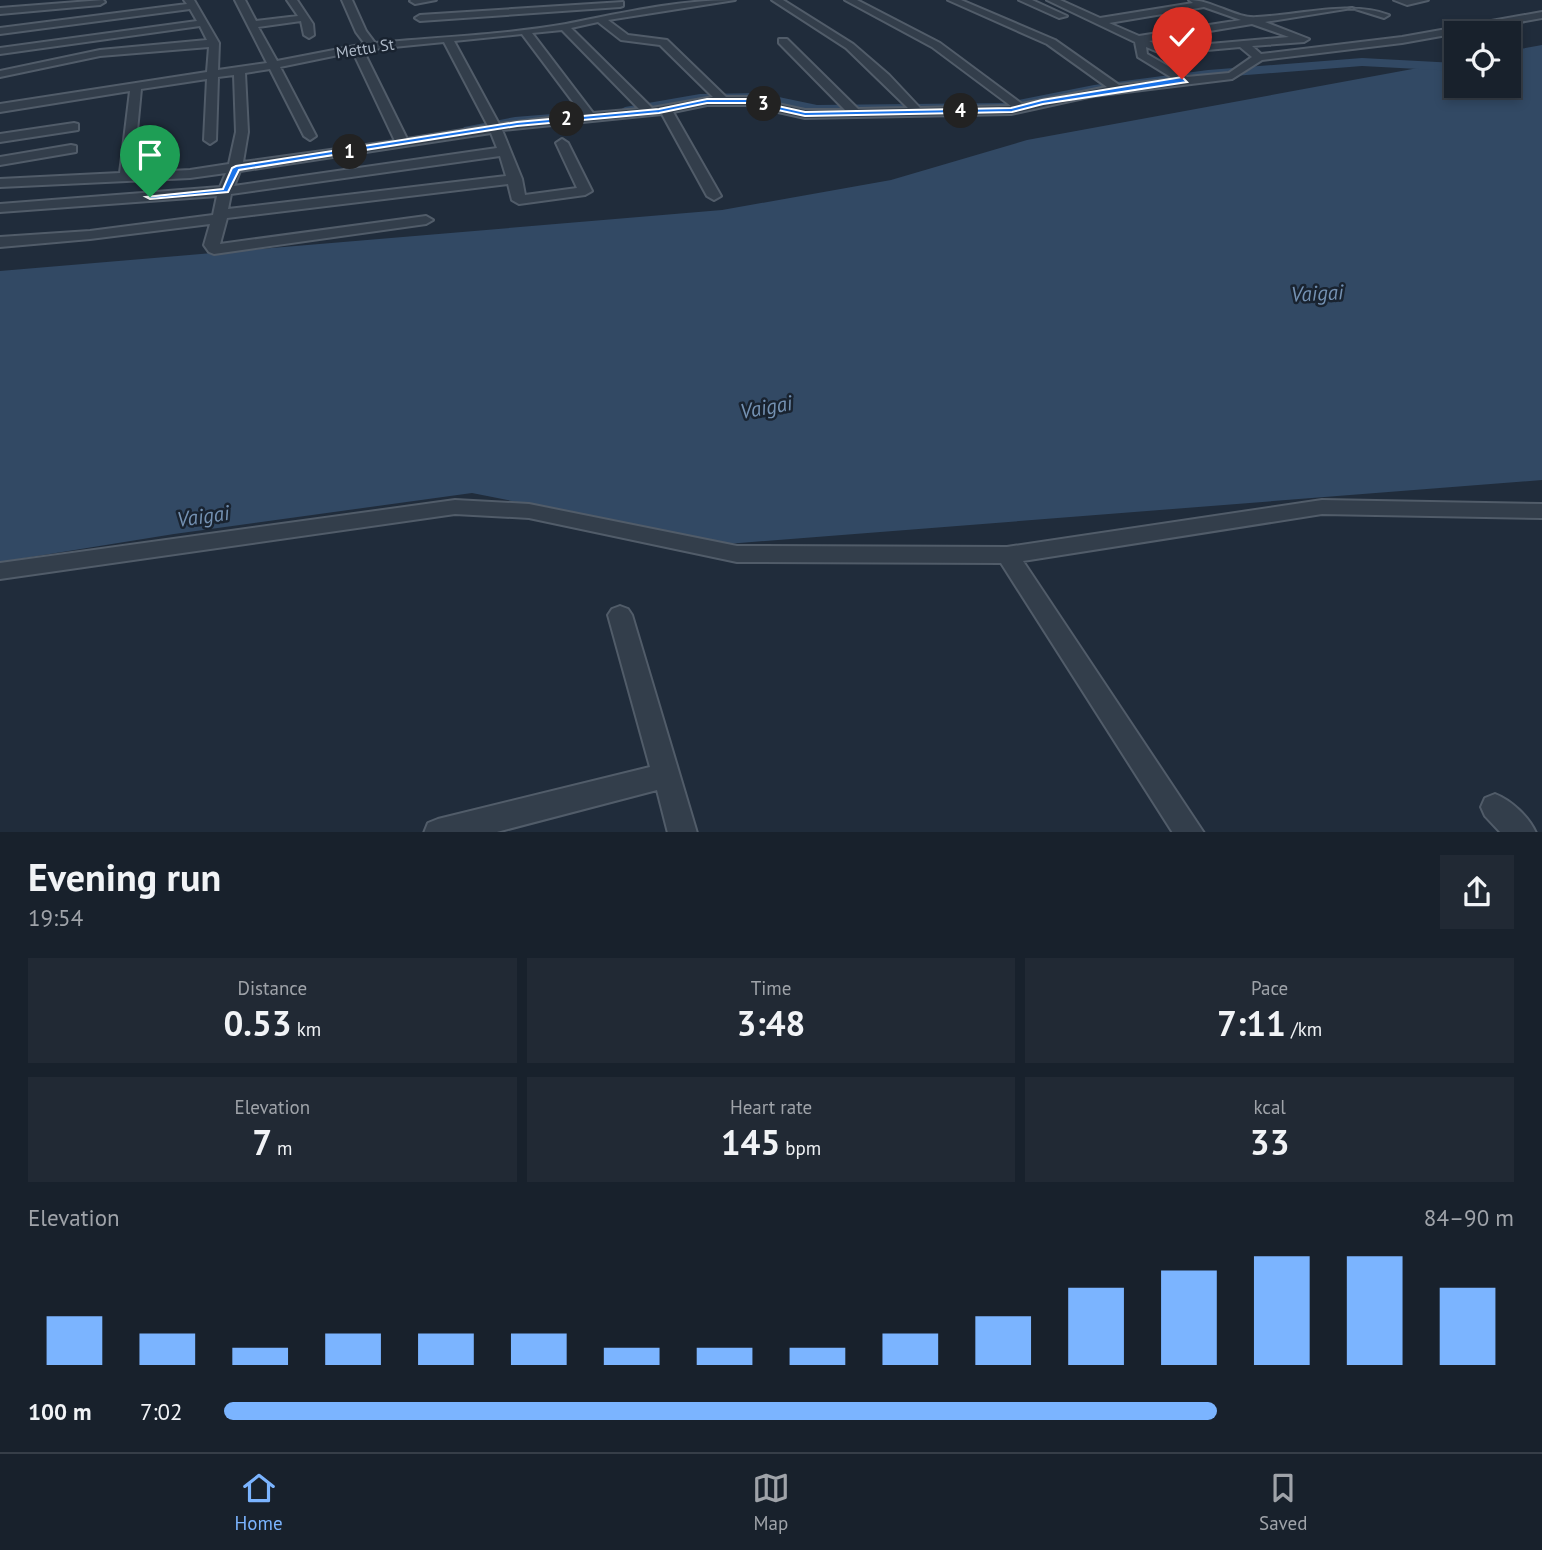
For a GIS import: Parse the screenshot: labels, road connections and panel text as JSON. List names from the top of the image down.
{
  "streets": {
    "street": ["Mettu St"]
  },
  "water": ["Vaigai"],
  "page": {
    "pins": [
      "3",
      "4",
      "2",
      "1"
    ],
    "heading": ["Evening run", "19:54"],
    "stats": [
      ["Distance", "0.53 km"],
      ["Time", "3:48"],
      ["Pace", "7:11 /km"],
      ["Elevation", "7 m"],
      ["Heart rate", "145 bpm"],
      ["kcal", "33"]
    ],
    "chart": ["Elevation", "84–90 m"],
    "list": [
      {
        "name": "100 m",
        "note": "7:02"
      }
    ],
    "tabs": ["Home", "Map", "Saved"]
  }
}
